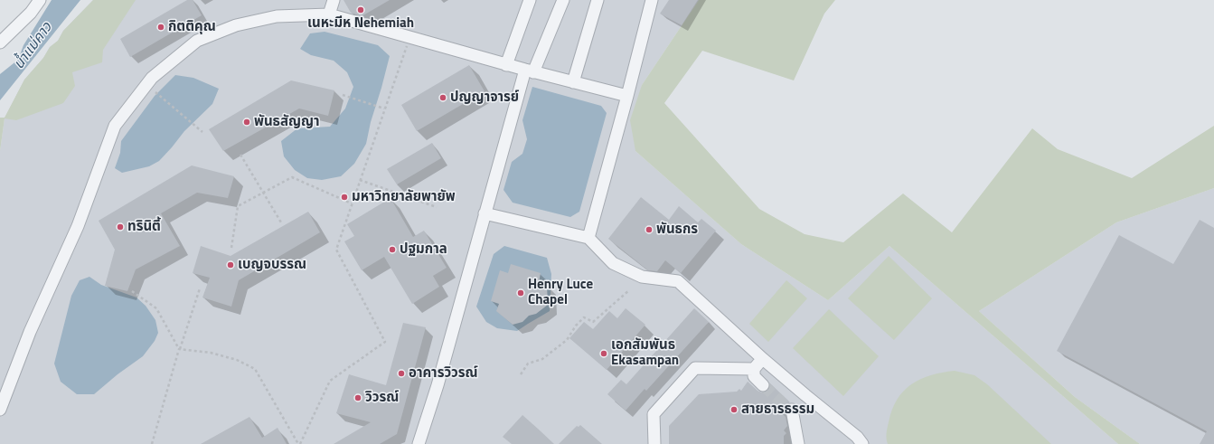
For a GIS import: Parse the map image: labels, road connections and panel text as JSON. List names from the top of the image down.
{
  "water": ["น้ำแม่คาว"],
  "places": [
    "เนหะมีห Nehemiah",
    "กิตติคุณ",
    "ปญญาจารย์",
    "พันธสัญญา",
    "มหาวิทยาลัยพายัพ",
    "ทรินิตี้",
    "พันธกร",
    "ปฐมกาล",
    "เบญจบรรณ",
    "Henry Luce Chapel",
    "เอกสัมพันธ Ekasampan",
    "อาคารวิวรณ์",
    "วิวรณ์",
    "สายธารธรรม"
  ]
}
